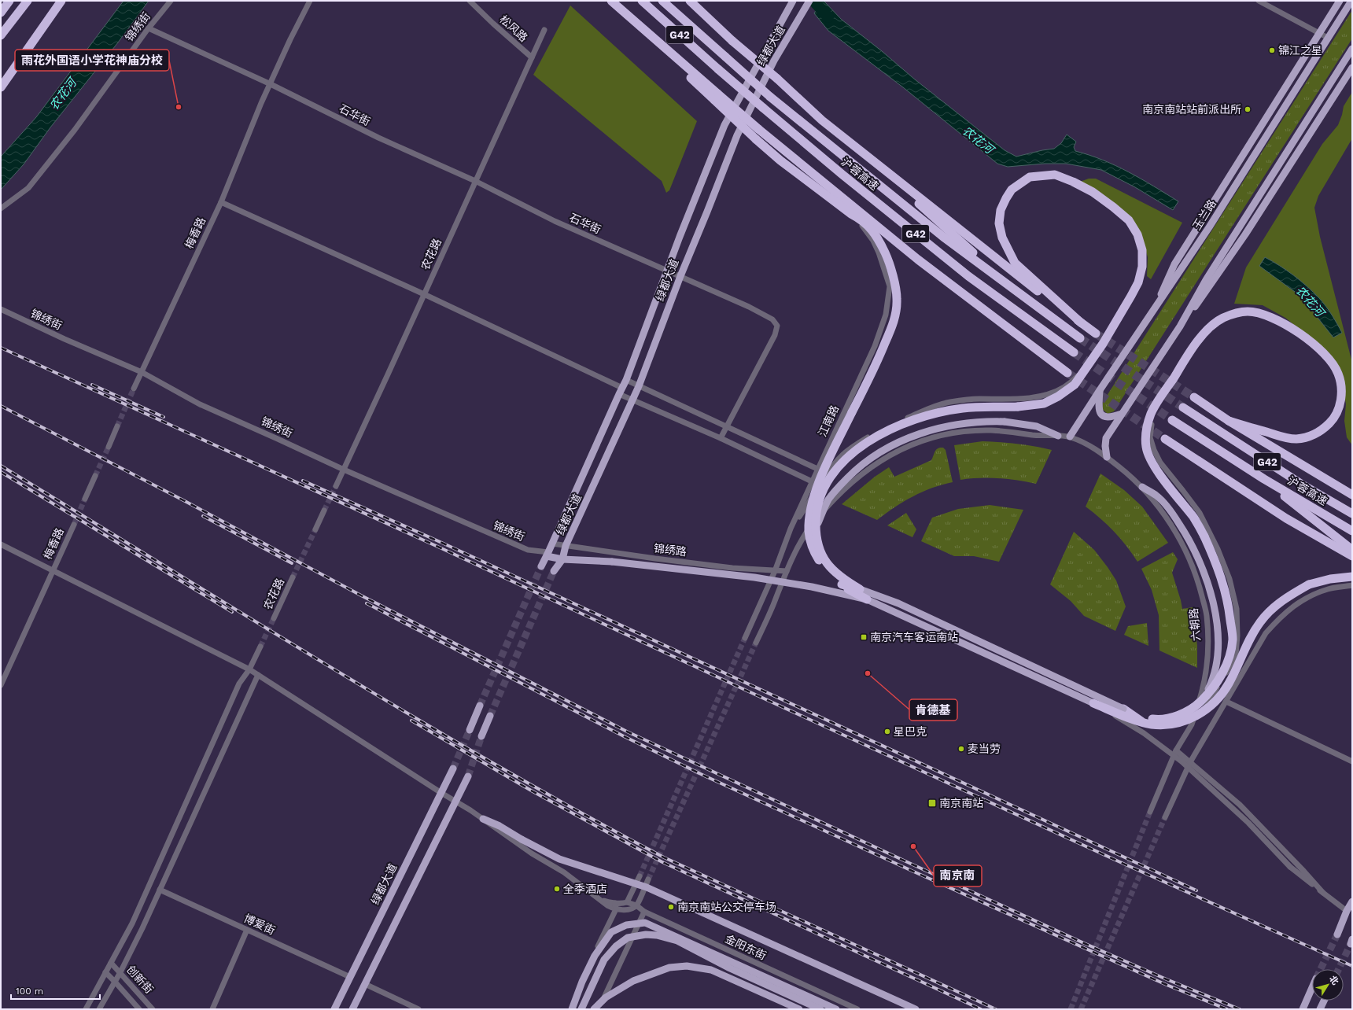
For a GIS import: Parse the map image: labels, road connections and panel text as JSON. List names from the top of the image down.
{
  "streets": {
    "highway": ["G42", "沪蓉高速"],
    "main road": ["绿都大道", "玉兰路"],
    "street": [
      "锦绣街",
      "松风路",
      "石华街",
      "梅香路",
      "农花路",
      "江南路",
      "锦绣路",
      "六朝路",
      "博爱街",
      "金阳东街",
      "创新街"
    ]
  },
  "crossings": [
    ["锦绣街", "绿都大道"],
    ["锦绣街", "石华街"],
    ["锦绣街", "梅香路"],
    ["锦绣街", "农花路"],
    ["松风路", "农花路"],
    ["绿都大道", "石华街"],
    ["绿都大道", "锦绣路"],
    ["绿都大道", "博爱街"],
    ["石华街", "梅香路"],
    ["石华街", "农花路"],
    ["玉兰路", "六朝路"],
    ["江南路", "锦绣路"]
  ],
  "water": ["农花河"],
  "places": {
    "other": [
      "锦江之星",
      "雨花外国语小学花神庙分校",
      "南京南站站前派出所",
      "肯德基",
      "星巴克",
      "麦当劳",
      "南京南",
      "全季酒店",
      "南京南站公交停车场"
    ],
    "transit": ["南京汽车客运南站", "南京南站"]
  },
  "scale_bar": "100 m",
  "north": "top right"
}
